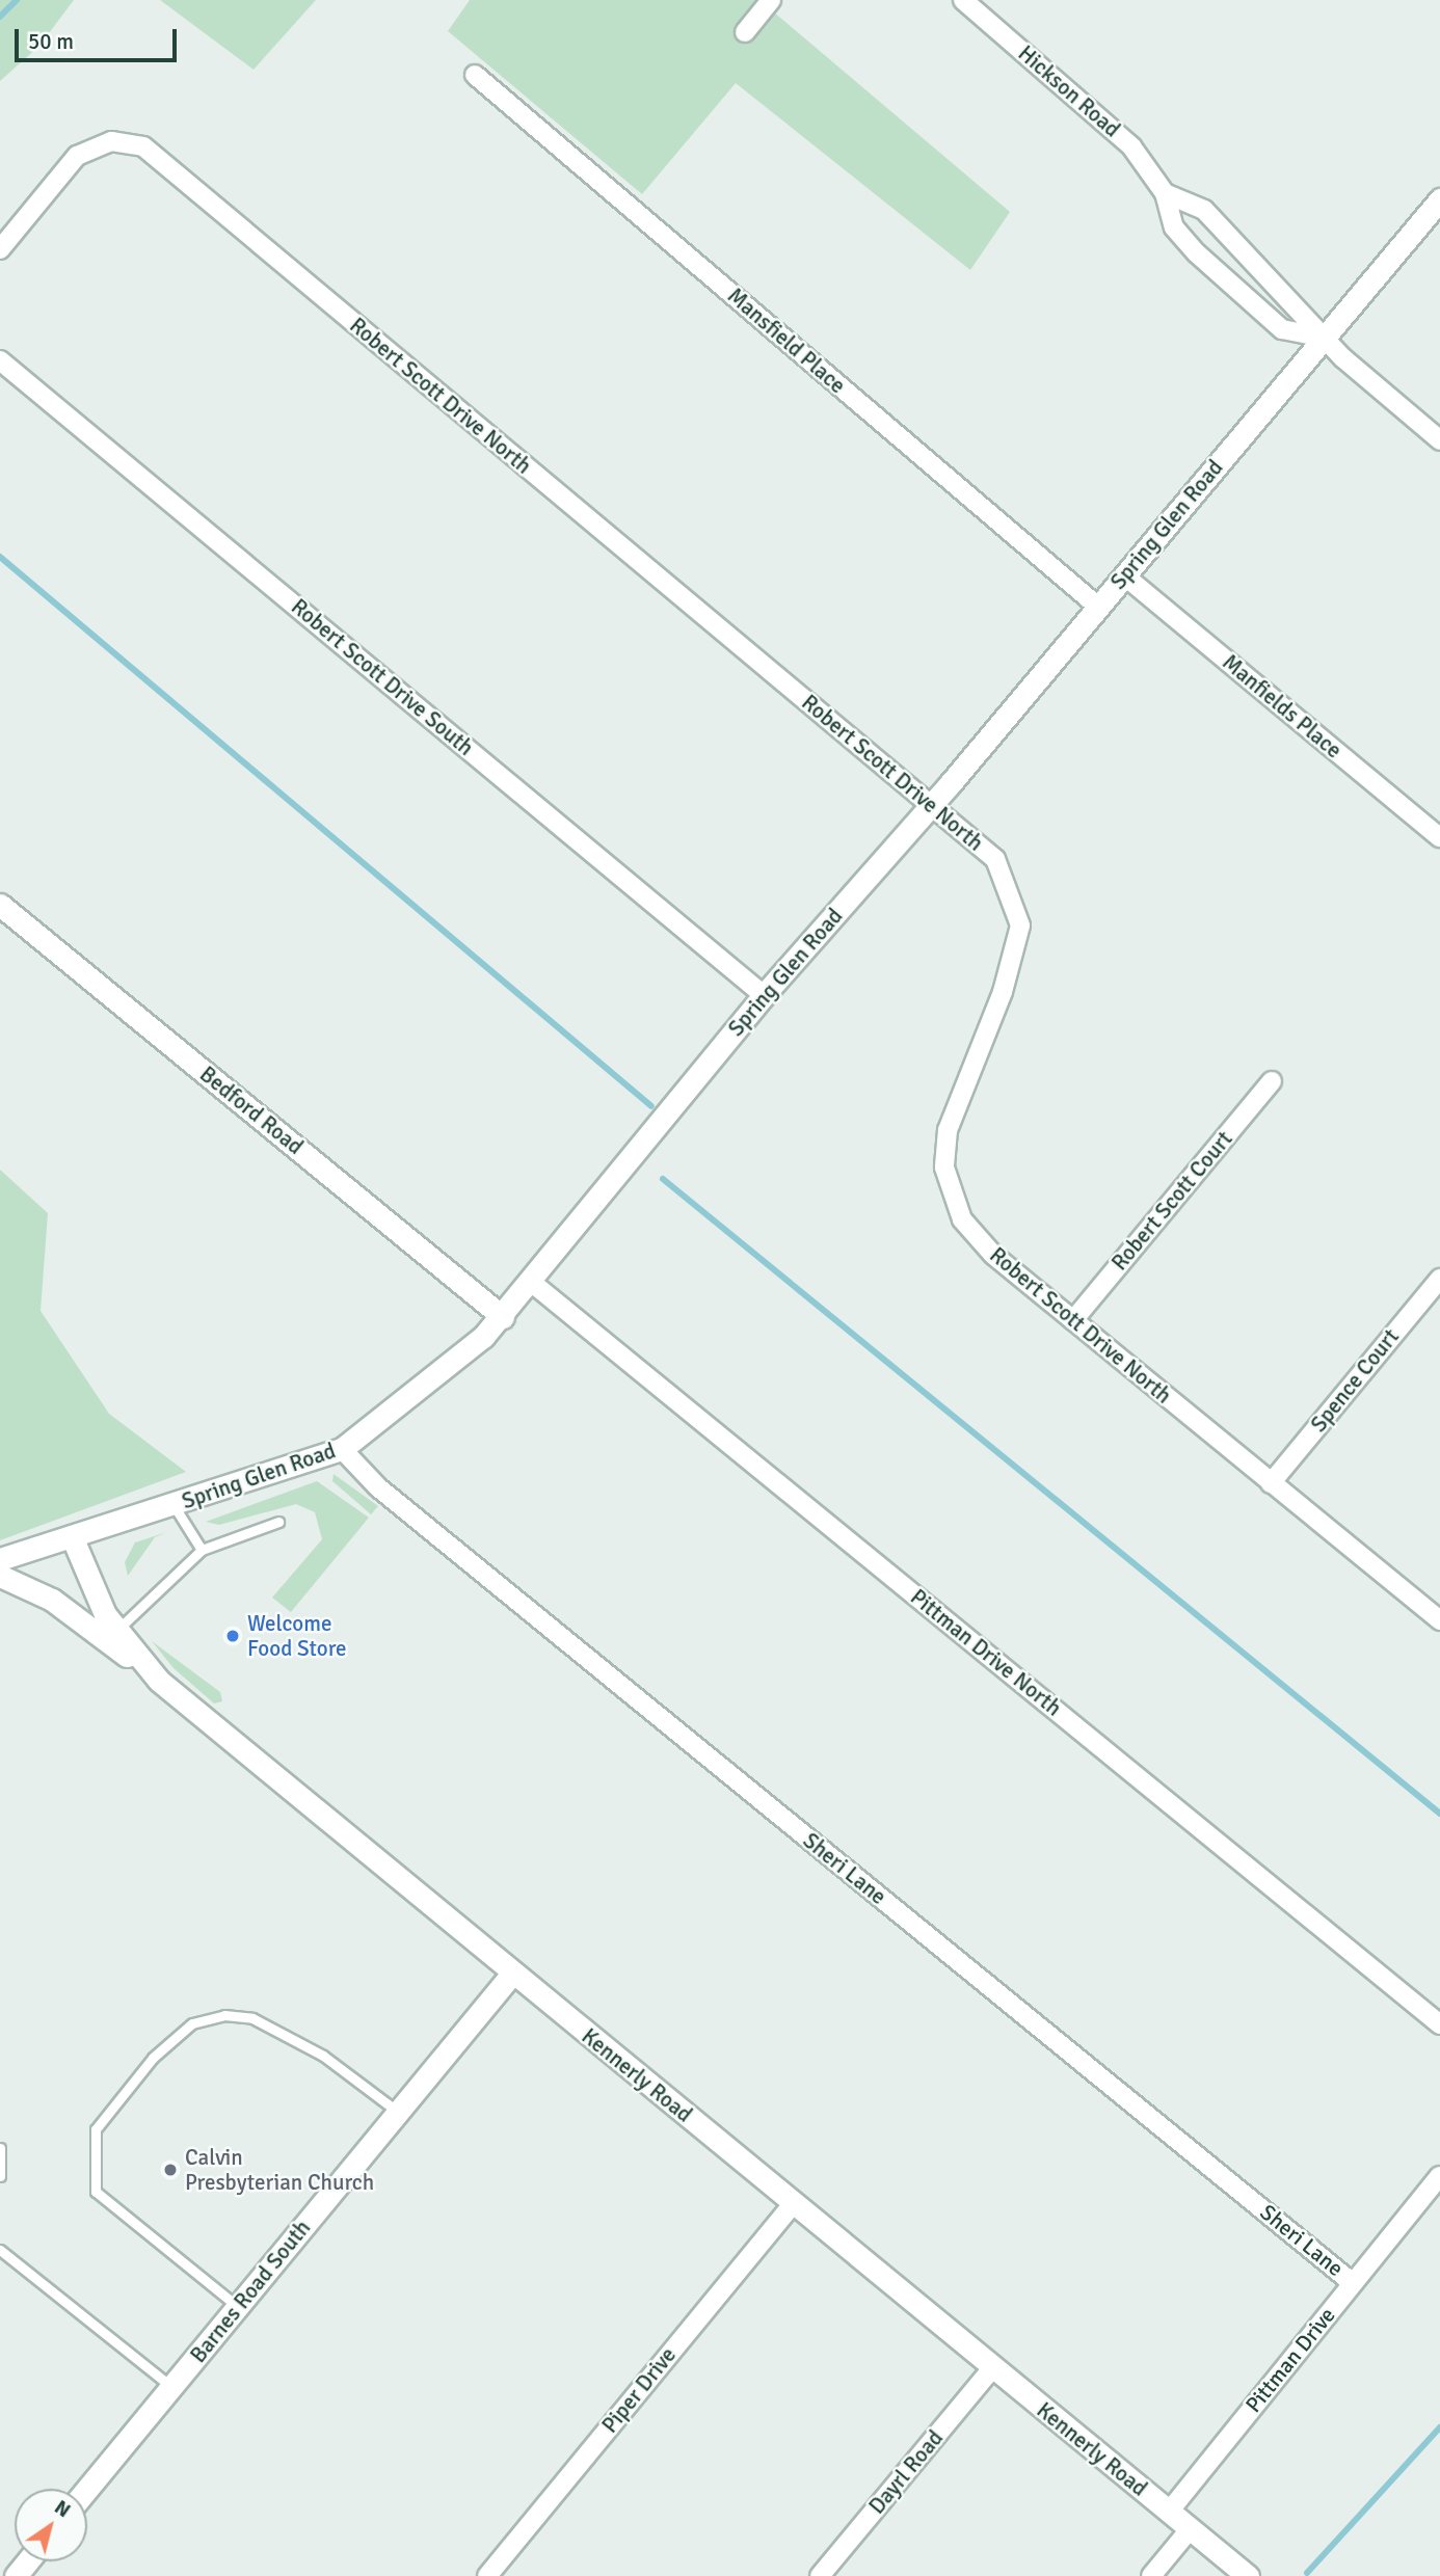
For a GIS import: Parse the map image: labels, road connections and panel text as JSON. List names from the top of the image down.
{
  "streets": {
    "street": [
      "Hickson Road",
      "Mansfield Place",
      "Robert Scott Drive North",
      "Spring Glen Road",
      "Robert Scott Drive South",
      "Manfields Place",
      "Bedford Road",
      "Robert Scott Court",
      "Spence Court",
      "Pittman Drive North",
      "Sheri Lane",
      "Kennerly Road",
      "Barnes Road South",
      "Pittman Drive",
      "Piper Drive",
      "Dayrl Road"
    ]
  },
  "crossings": [
    ["Hickson Road", "Spring Glen Road"],
    ["Mansfield Place", "Spring Glen Road"],
    ["Robert Scott Drive North", "Spring Glen Road"],
    ["Robert Scott Drive North", "Robert Scott Court"],
    ["Robert Scott Drive North", "Spence Court"],
    ["Spring Glen Road", "Robert Scott Drive South"],
    ["Spring Glen Road", "Manfields Place"],
    ["Spring Glen Road", "Bedford Road"],
    ["Spring Glen Road", "Pittman Drive North"],
    ["Spring Glen Road", "Sheri Lane"],
    ["Spring Glen Road", "Kennerly Road"],
    ["Sheri Lane", "Pittman Drive"],
    ["Kennerly Road", "Barnes Road South"],
    ["Kennerly Road", "Pittman Drive"],
    ["Kennerly Road", "Piper Drive"],
    ["Kennerly Road", "Dayrl Road"]
  ],
  "places": ["Welcome Food Store", "Calvin Presbyterian Church"],
  "scale_bar": "50 m",
  "north": "top right"
}
